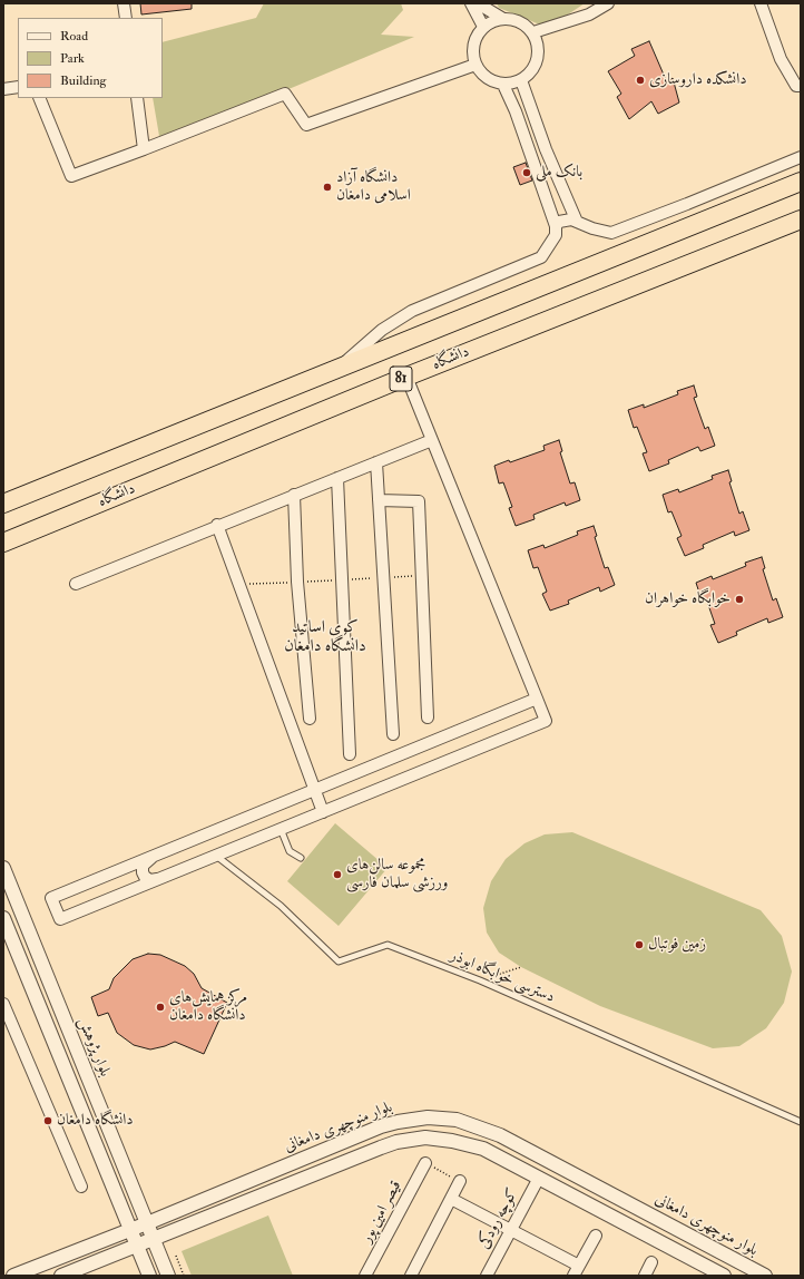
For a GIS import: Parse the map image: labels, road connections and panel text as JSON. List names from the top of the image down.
{
  "streets": {
    "highway": ["دانشگاه", "81"],
    "street": [
      "بلوار پژوهش",
      "بلوار منوچهری دامغانی",
      "قیصر امین پور",
      "کوچه رودکی"
    ],
    "lane": ["دسترسی خوابگاه ابوذر"]
  },
  "crossings": [
    ["بلوار پژوهش", "بلوار منوچهری دامغانی"]
  ],
  "districts": ["کوی اساتید دانشگاه دامغان"],
  "places": [
    "دانشکده داروسازی",
    "بانک ملی",
    "دانشگاه آزاد اسلامی دامغان",
    "خوابگاه خواهران",
    "مجموعه سالن‌های ورزشی سلمان فارسی",
    "زمین فوتبال",
    "مرکز همایش‌های دانشگاه دامغان",
    "دانشگاه دامغان"
  ],
  "legend": ["Road", "Park", "Building"]
}
